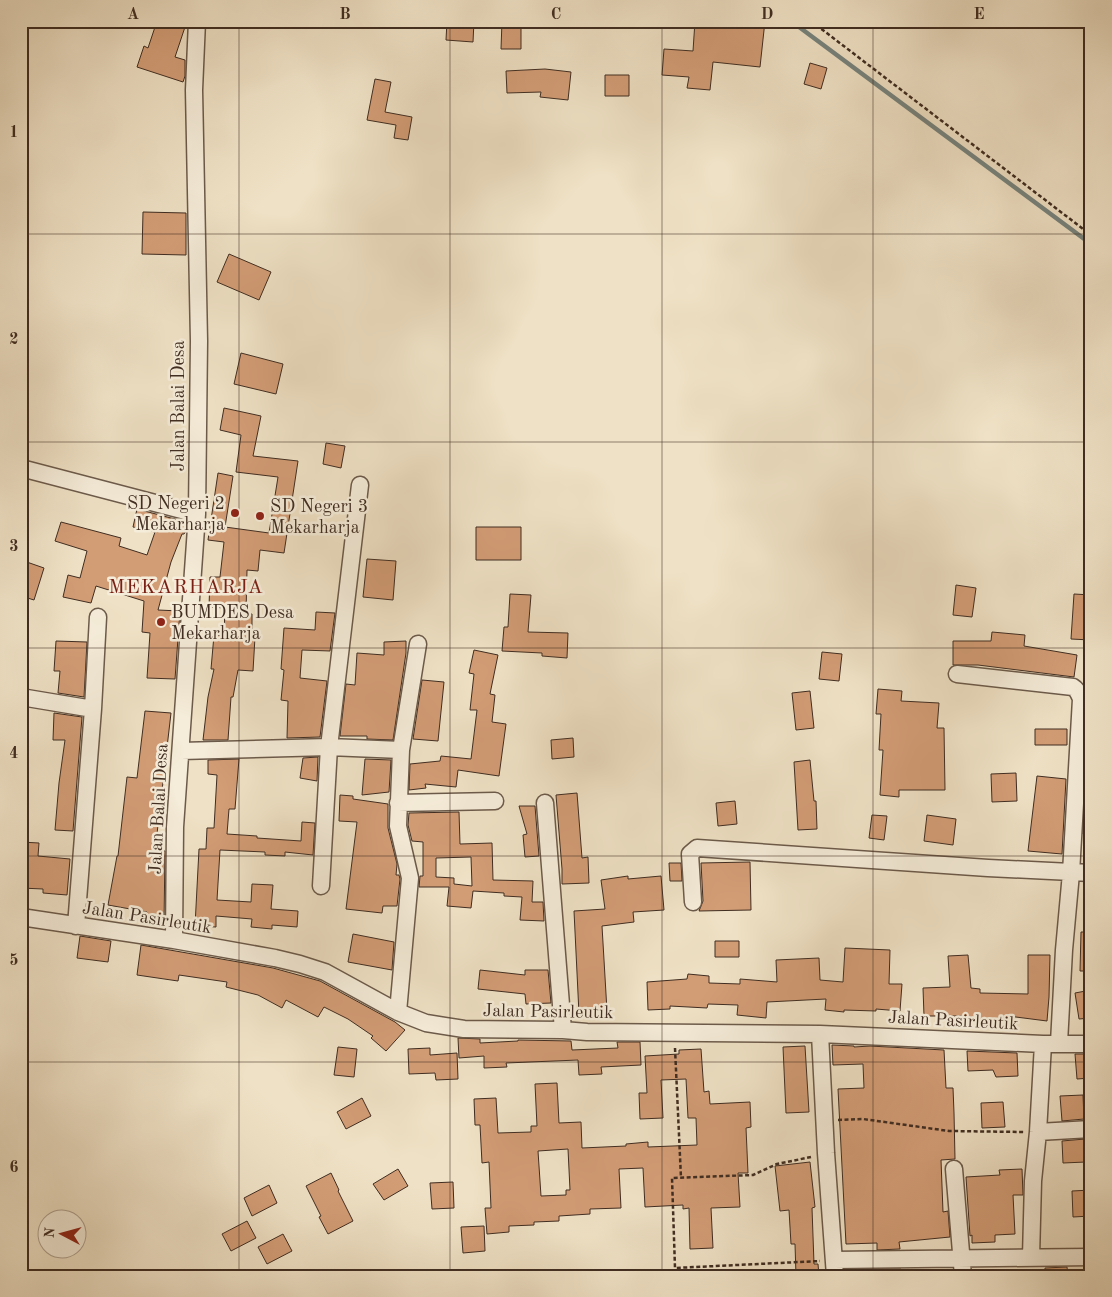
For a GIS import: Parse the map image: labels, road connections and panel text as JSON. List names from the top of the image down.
{
  "streets": {
    "street": ["Jalan Balai Desa", "Jalan Pasirleutik"]
  },
  "crossings": [
    ["Jalan Balai Desa", "Jalan Pasirleutik"]
  ],
  "districts": ["MEKARHARJA"],
  "places": ["SD Negeri 2 Mekarharja", "SD Negeri 3 Mekarharja", "BUMDES Desa Mekarharja"],
  "north": "left",
  "grid": {
    "columns": [
      "A",
      "B",
      "C",
      "D",
      "E"
    ],
    "rows": [
      "1",
      "2",
      "3",
      "4",
      "5",
      "6"
    ]
  }
}
